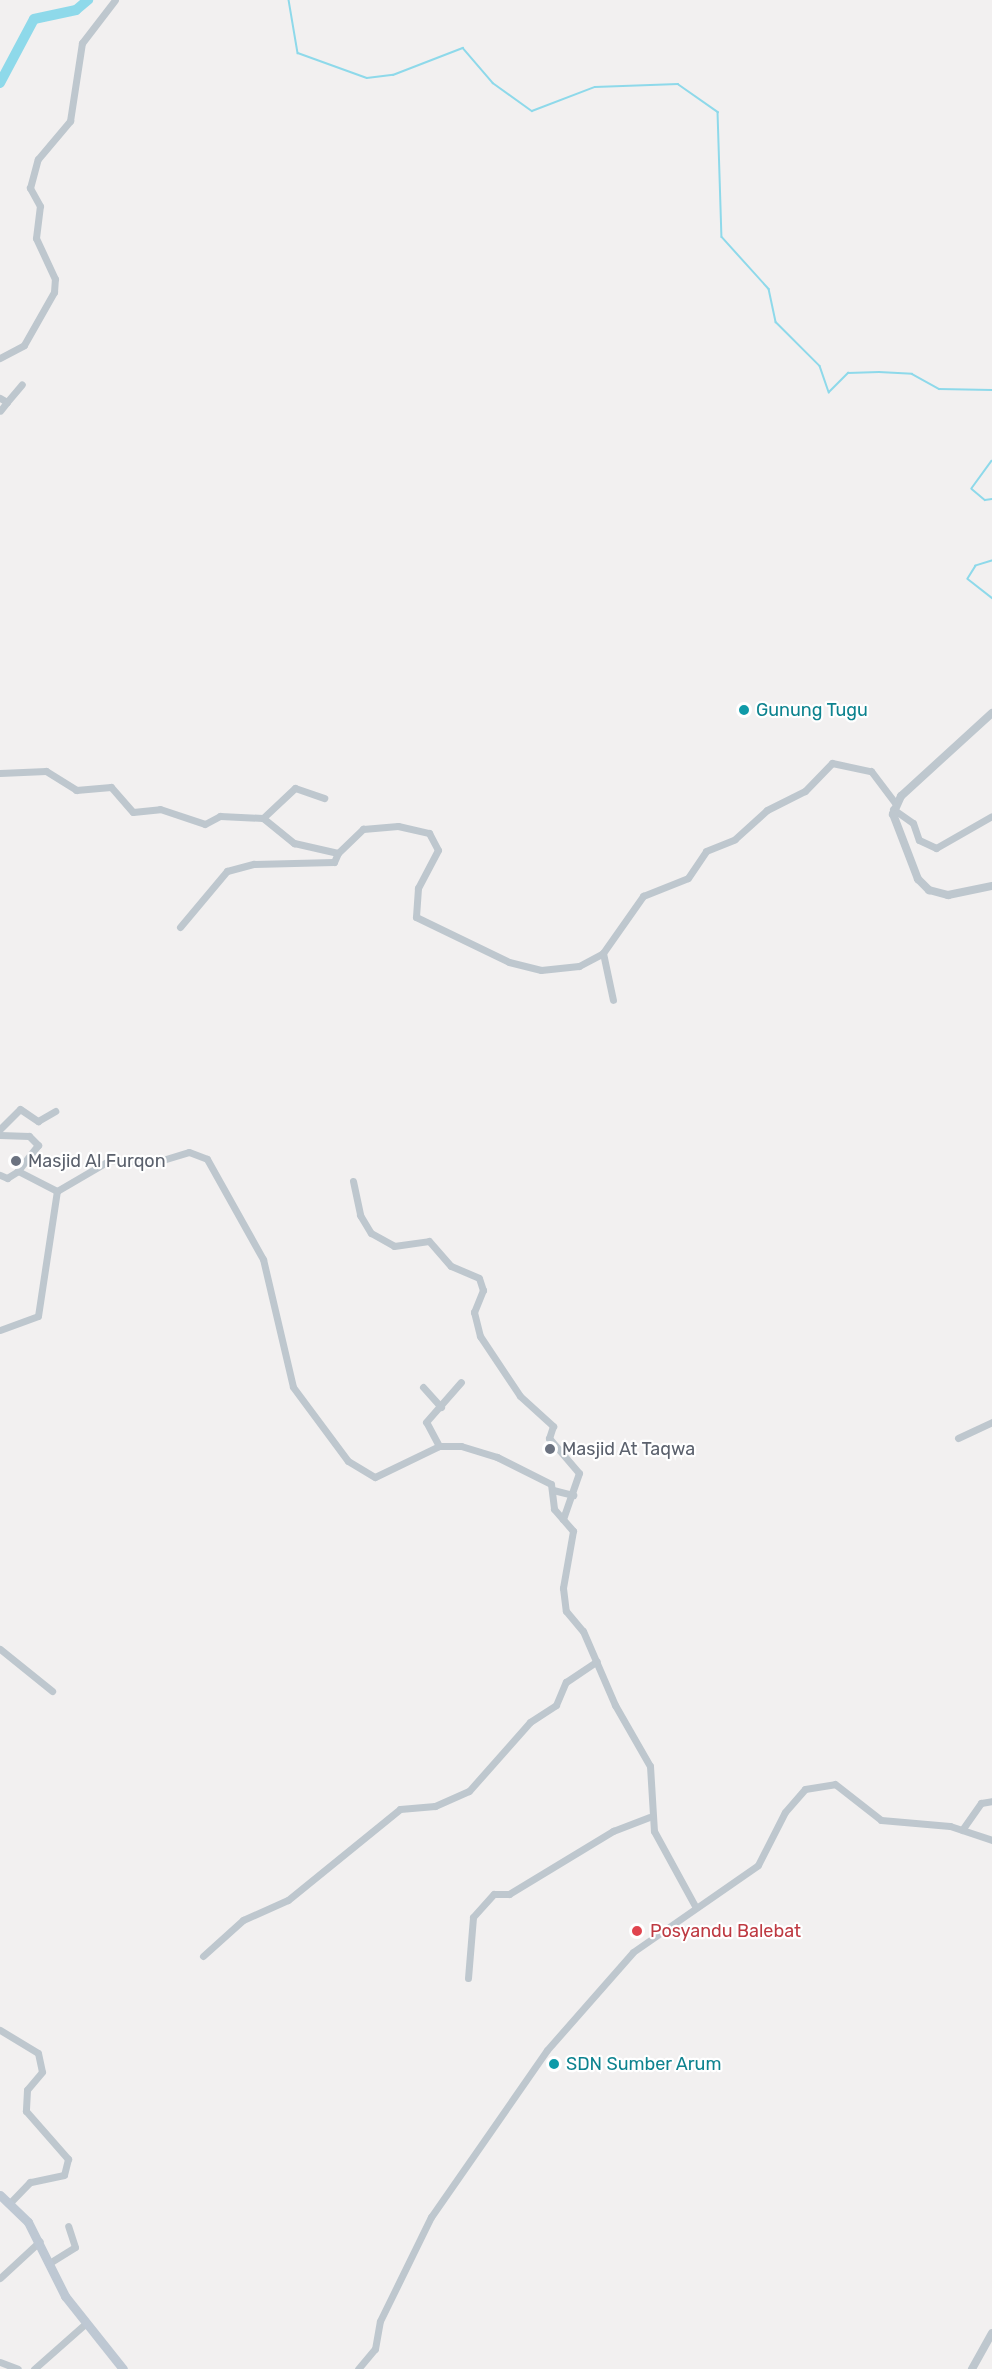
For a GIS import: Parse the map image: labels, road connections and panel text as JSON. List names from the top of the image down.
{
  "places": [
    "Gunung Tugu",
    "Masjid Al Furqon",
    "Masjid At Taqwa",
    "Posyandu Balebat",
    "SDN Sumber Arum"
  ]
}
